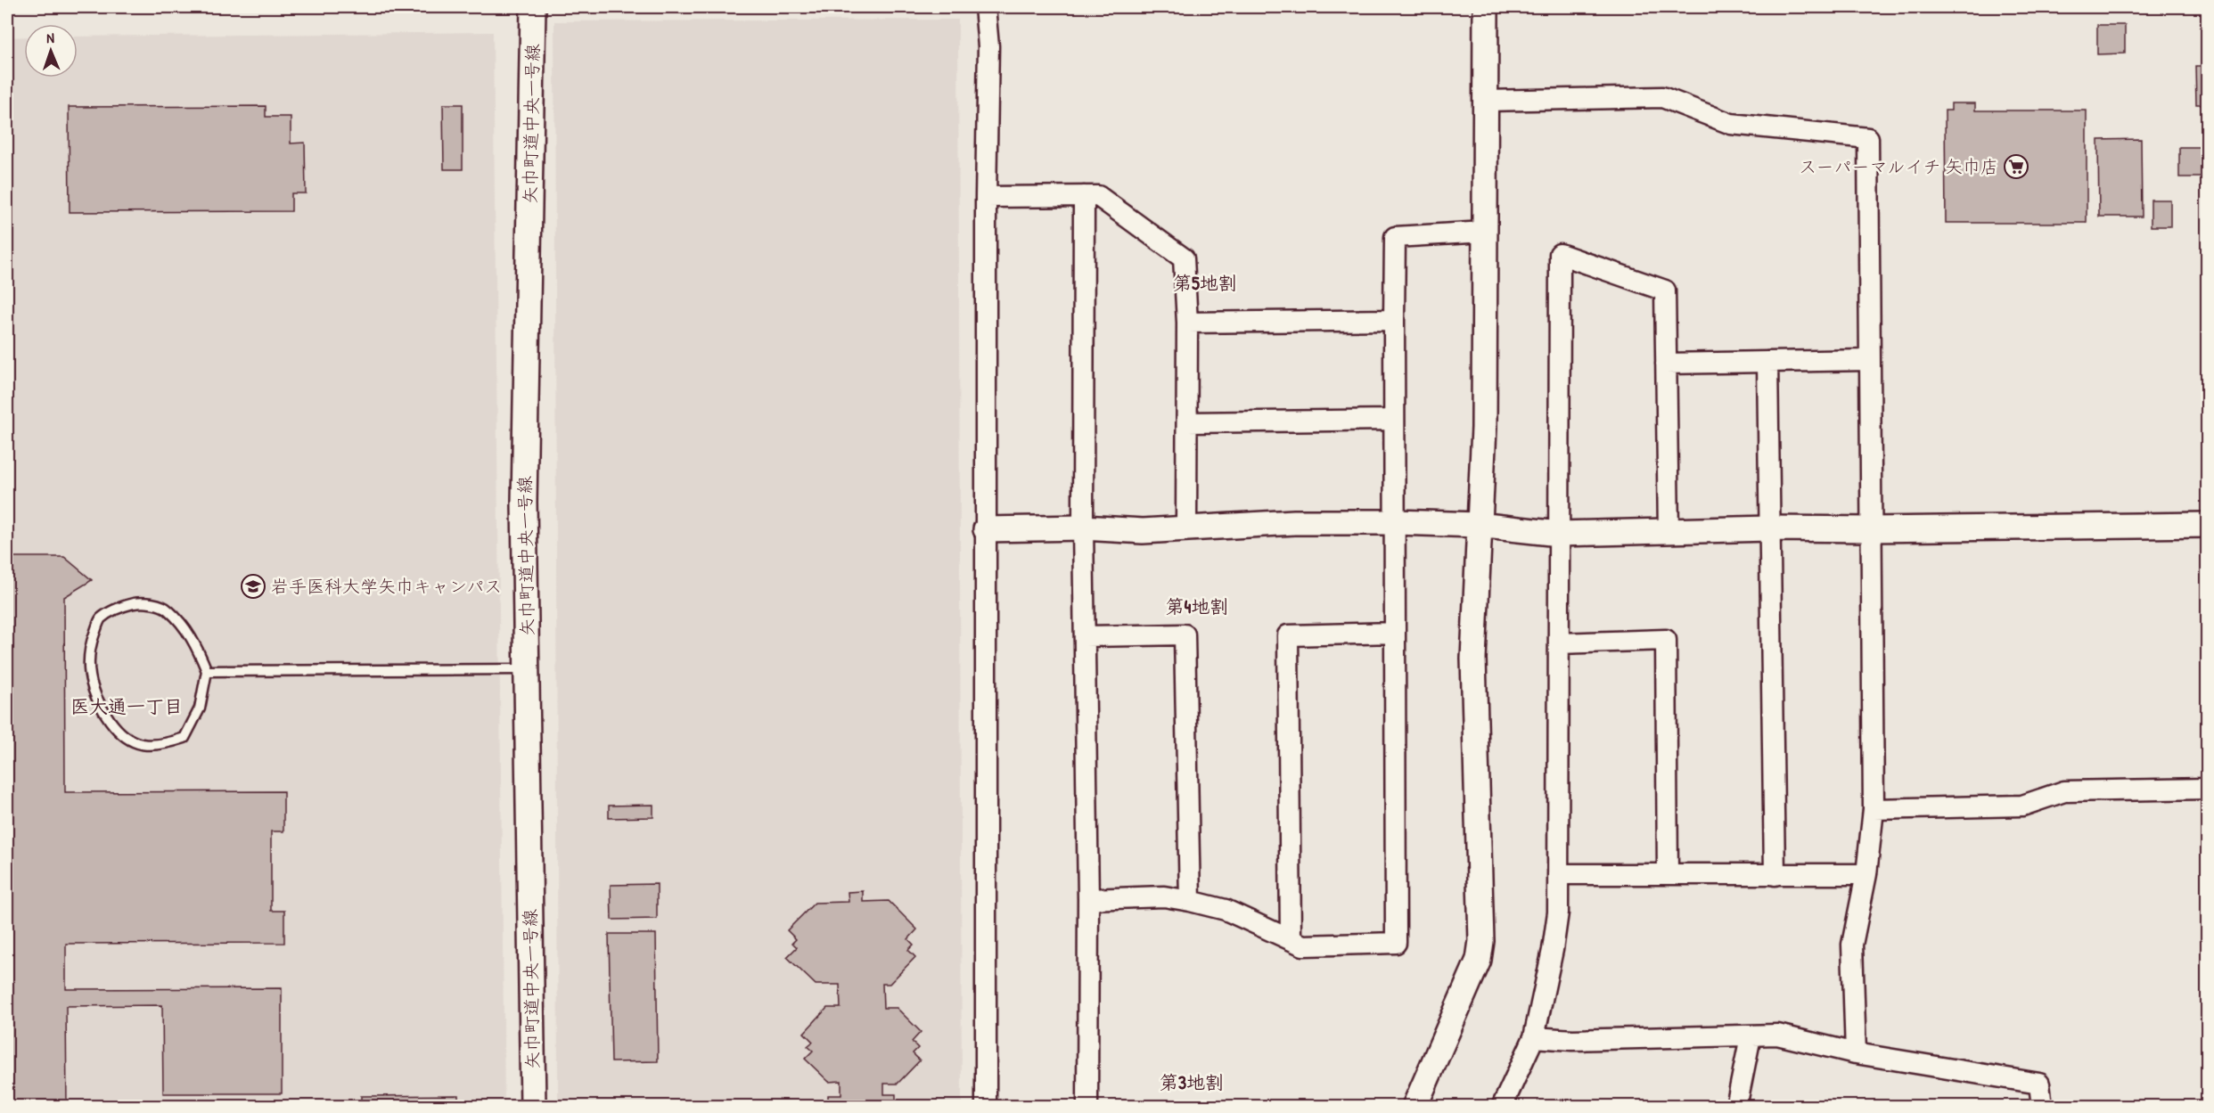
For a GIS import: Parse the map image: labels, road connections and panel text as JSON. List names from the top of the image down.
{
  "streets": {
    "street": ["矢巾町道中央一号線"]
  },
  "districts": [
    "第5地割",
    "第4地割",
    "医大通一丁目",
    "第3地割"
  ],
  "places": {
    "supermarket": ["スーパーマルイチ 矢巾店"],
    "school or university": ["岩手医科大学矢巾キャンパス"]
  },
  "north": "top"
}
